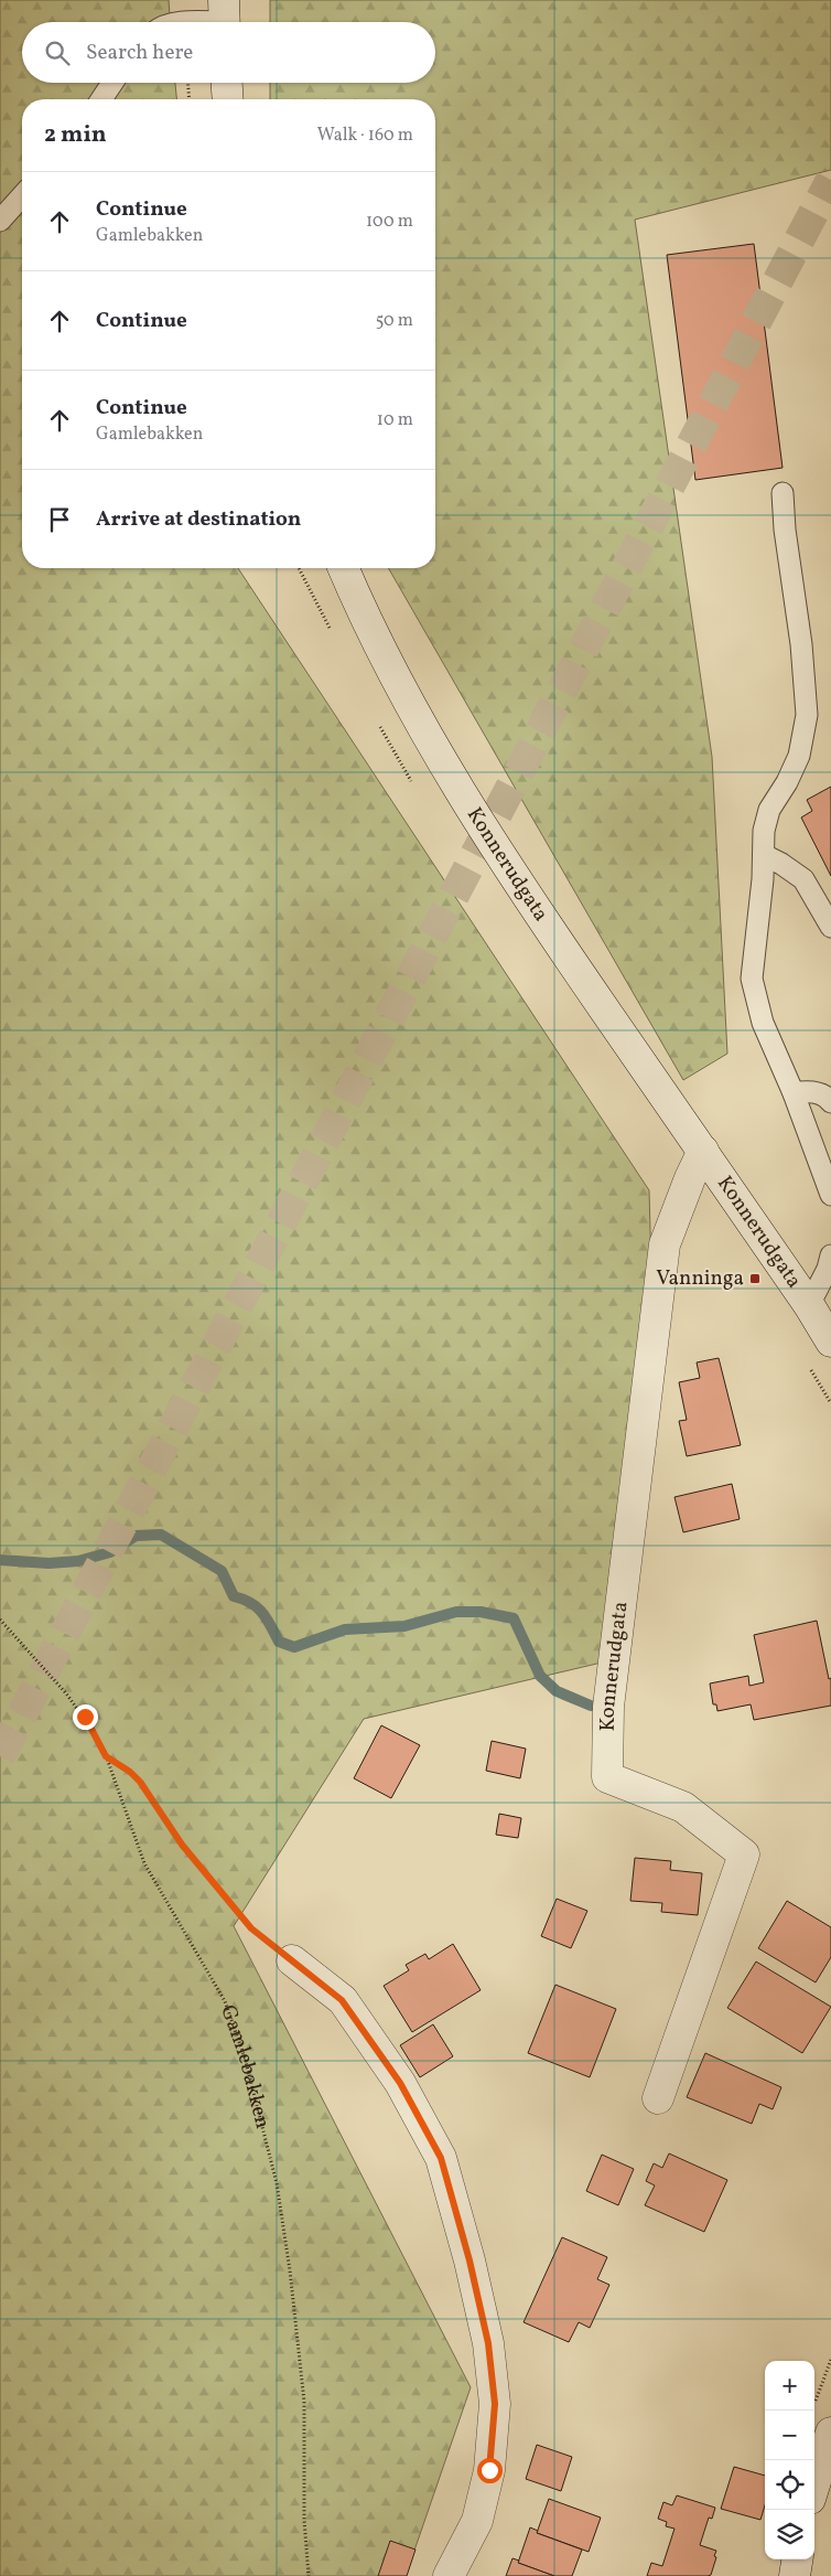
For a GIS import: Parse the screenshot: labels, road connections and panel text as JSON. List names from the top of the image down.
{
  "streets": {
    "street": ["Konnerudgata"],
    "path": ["Gamlebakken"]
  },
  "places": {
    "transit": ["Vanninga"]
  },
  "page": {
    "search": "Search here",
    "heading": ["2 min", "Walk · 160 m"],
    "list": [
      ["Continue", "Gamlebakken", "100 m"],
      ["Continue", "50 m"],
      ["Continue", "Gamlebakken", "10 m"],
      "Arrive at destination"
    ],
    "map_buttons": ["+", "−"]
  }
}
